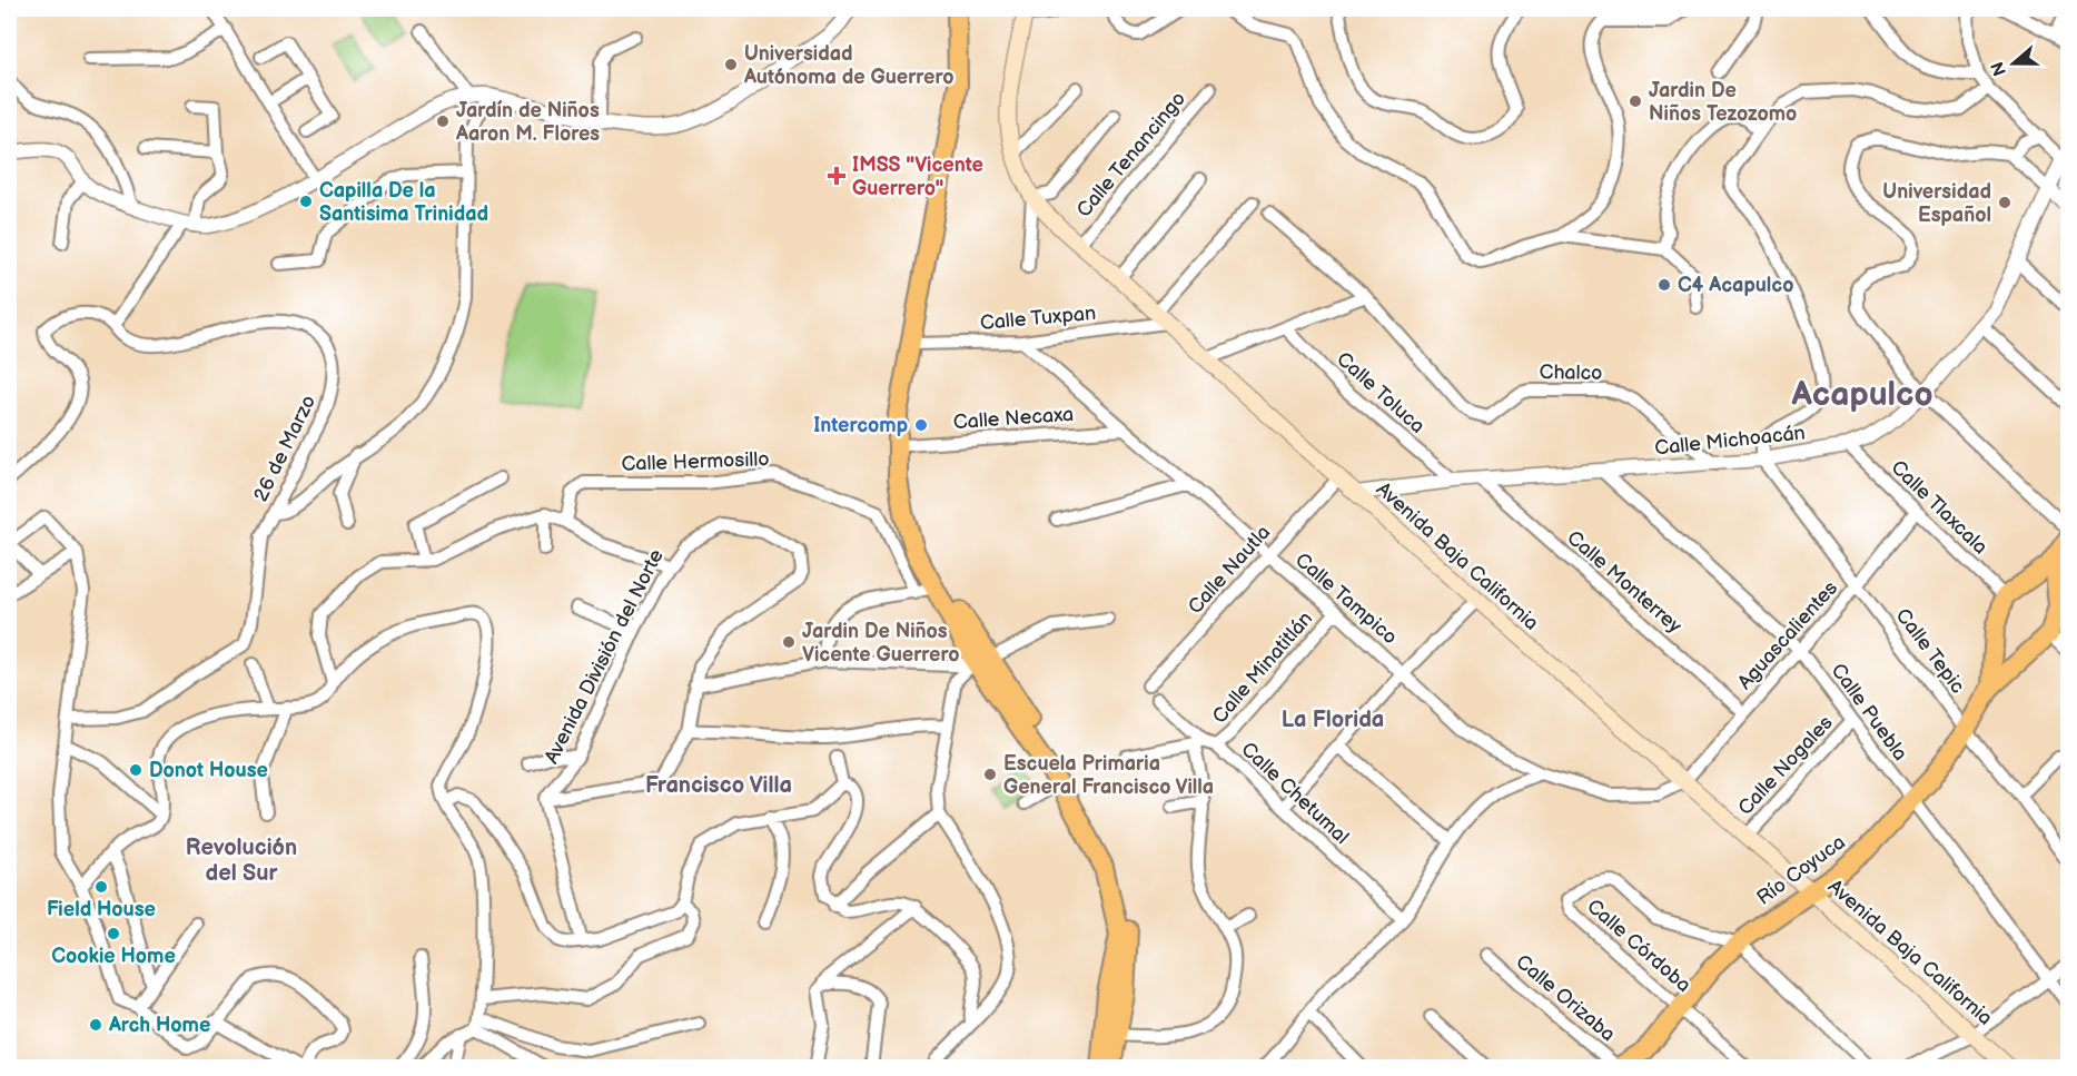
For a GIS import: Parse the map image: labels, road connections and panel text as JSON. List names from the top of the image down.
{
  "streets": {
    "main road": ["Avenida Baja California", "Río Coyuca"],
    "street": [
      "Calle Tenancingo",
      "Calle Tuxpan",
      "Chalco",
      "Calle Toluca",
      "Calle Necaxa",
      "Calle Michoacán",
      "26 de Marzo",
      "Calle Hermosillo",
      "Calle Tlaxcala",
      "Calle Nautla",
      "Calle Monterrey",
      "Calle Tampico",
      "Aguascalientes",
      "Calle Tepic",
      "Avenida División del Norte",
      "Calle Minatitlán",
      "Calle Puebla",
      "Calle Nogales",
      "Calle Chetumal",
      "Calle Córdoba",
      "Calle Orizaba"
    ]
  },
  "crossings": [
    ["Calle Tenancingo", "Avenida Baja California"],
    ["Calle Tuxpan", "Avenida Baja California"],
    ["Calle Tuxpan", "Calle Tampico"],
    ["Chalco", "Calle Michoacán"],
    ["Calle Toluca", "Calle Michoacán"],
    ["Calle Necaxa", "Calle Tampico"],
    ["Calle Michoacán", "Calle Tlaxcala"],
    ["Calle Michoacán", "Avenida Baja California"],
    ["Calle Michoacán", "Calle Monterrey"],
    ["Calle Michoacán", "Calle Tepic"],
    ["Calle Michoacán", "Calle Puebla"],
    ["Calle Tlaxcala", "Aguascalientes"],
    ["Calle Tlaxcala", "Río Coyuca"],
    ["Avenida Baja California", "Calle Nautla"],
    ["Avenida Baja California", "Calle Tampico"],
    ["Avenida Baja California", "Aguascalientes"],
    ["Avenida Baja California", "Calle Nogales"],
    ["Avenida Baja California", "Río Coyuca"],
    ["Calle Nautla", "Calle Tampico"],
    ["Calle Monterrey", "Aguascalientes"],
    ["Calle Tampico", "Aguascalientes"],
    ["Calle Tampico", "Calle Minatitlán"],
    ["Aguascalientes", "Calle Tepic"],
    ["Aguascalientes", "Calle Puebla"],
    ["Calle Tepic", "Río Coyuca"],
    ["Calle Minatitlán", "Calle Chetumal"],
    ["Calle Puebla", "Calle Nogales"],
    ["Calle Puebla", "Río Coyuca"],
    ["Río Coyuca", "Calle Córdoba"],
    ["Río Coyuca", "Calle Orizaba"]
  ],
  "districts": [
    "Acapulco",
    "La Florida",
    "Francisco Villa",
    "Revolución del Sur"
  ],
  "places": {
    "other": [
      "Universidad Autónoma de Guerrero",
      "Jardin De Niños Tezozomo",
      "Jardín de Niños Aaron M. Flores",
      "Capilla De la Santisima Trinidad",
      "Universidad Español",
      "C4 Acapulco",
      "Intercomp",
      "Jardin De Niños Vicente Guerrero",
      "Donot House",
      "Escuela Primaria General Francisco Villa",
      "Field House",
      "Cookie Home",
      "Arch Home"
    ],
    "health": ["IMSS \"Vicente Guerrero\""]
  },
  "north": "left"
}
